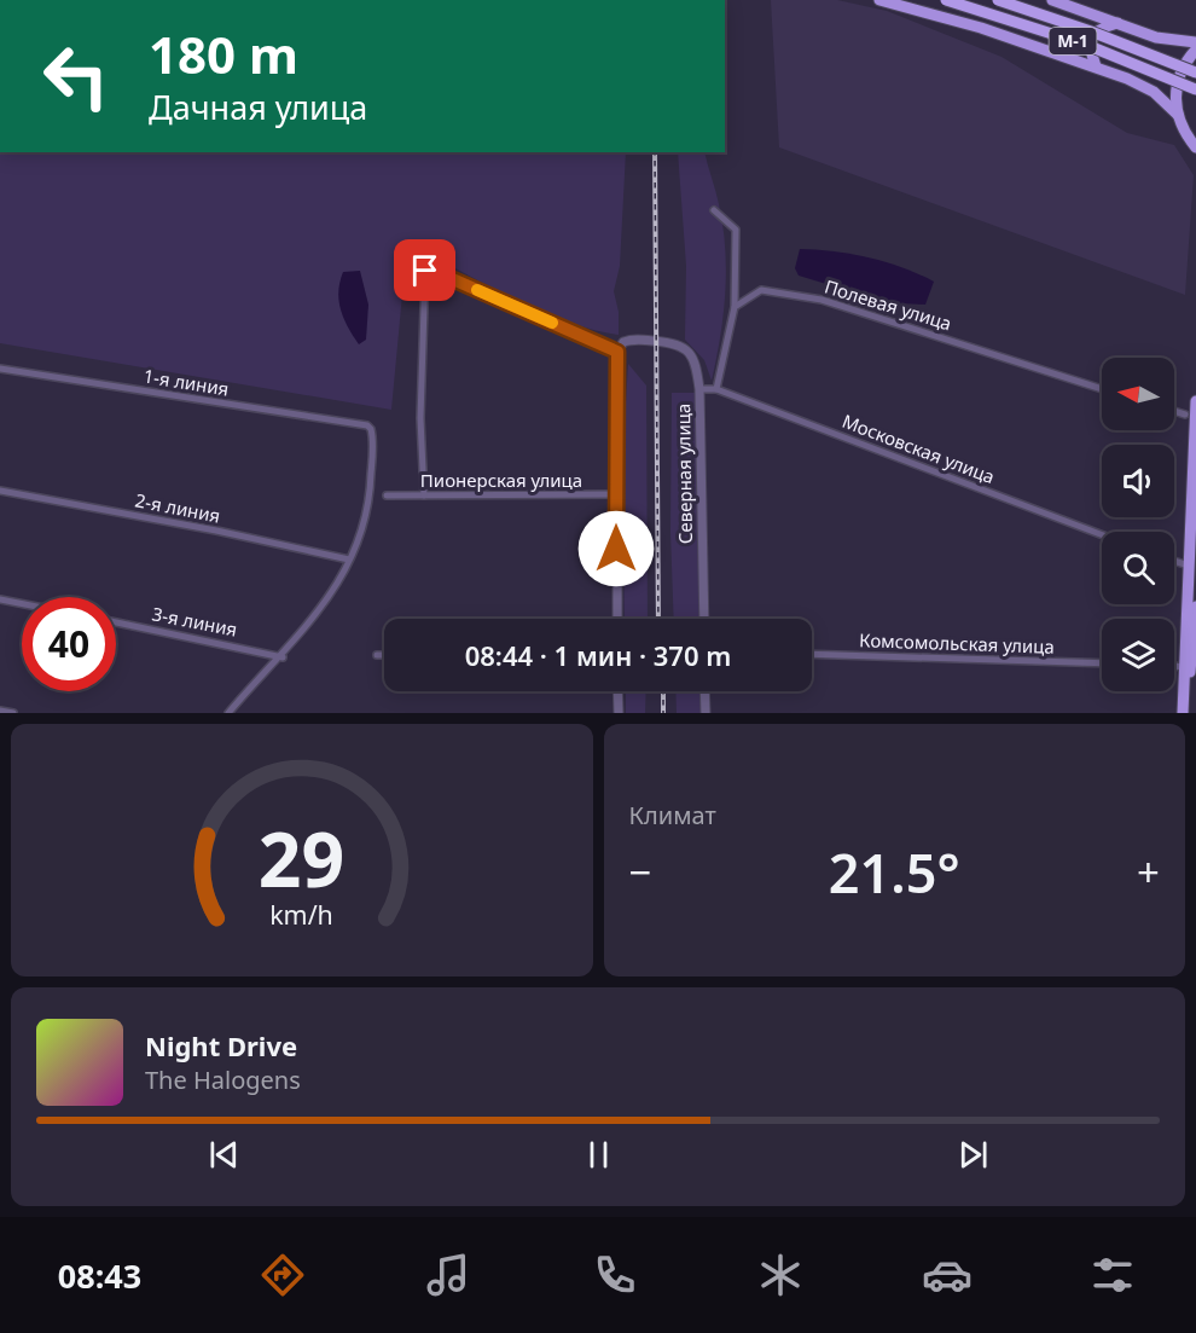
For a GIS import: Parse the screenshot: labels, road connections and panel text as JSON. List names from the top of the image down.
{
  "streets": {
    "highway": ["М-1"],
    "street": [
      "Полевая улица",
      "1-я линия",
      "Московская улица",
      "Северная улица",
      "Пионерская улица",
      "2-я линия",
      "3-я линия",
      "Комсомольская улица"
    ]
  },
  "crossings": [
    ["1-я линия", "2-я линия"],
    ["Московская улица", "Северная улица"]
  ],
  "north": "left",
  "page": {
    "turn": ["180 m", "Дачная улица"],
    "limit": "40",
    "trip": "08:44 · 1 мин · 370 m",
    "tile": "Климат",
    "heat": ["−", "21.5°", "+"],
    "song": ["Night Drive", "The Halogens"],
    "tabs": "08:43",
    "gauge": ["29", "km/h"]
  }
}
